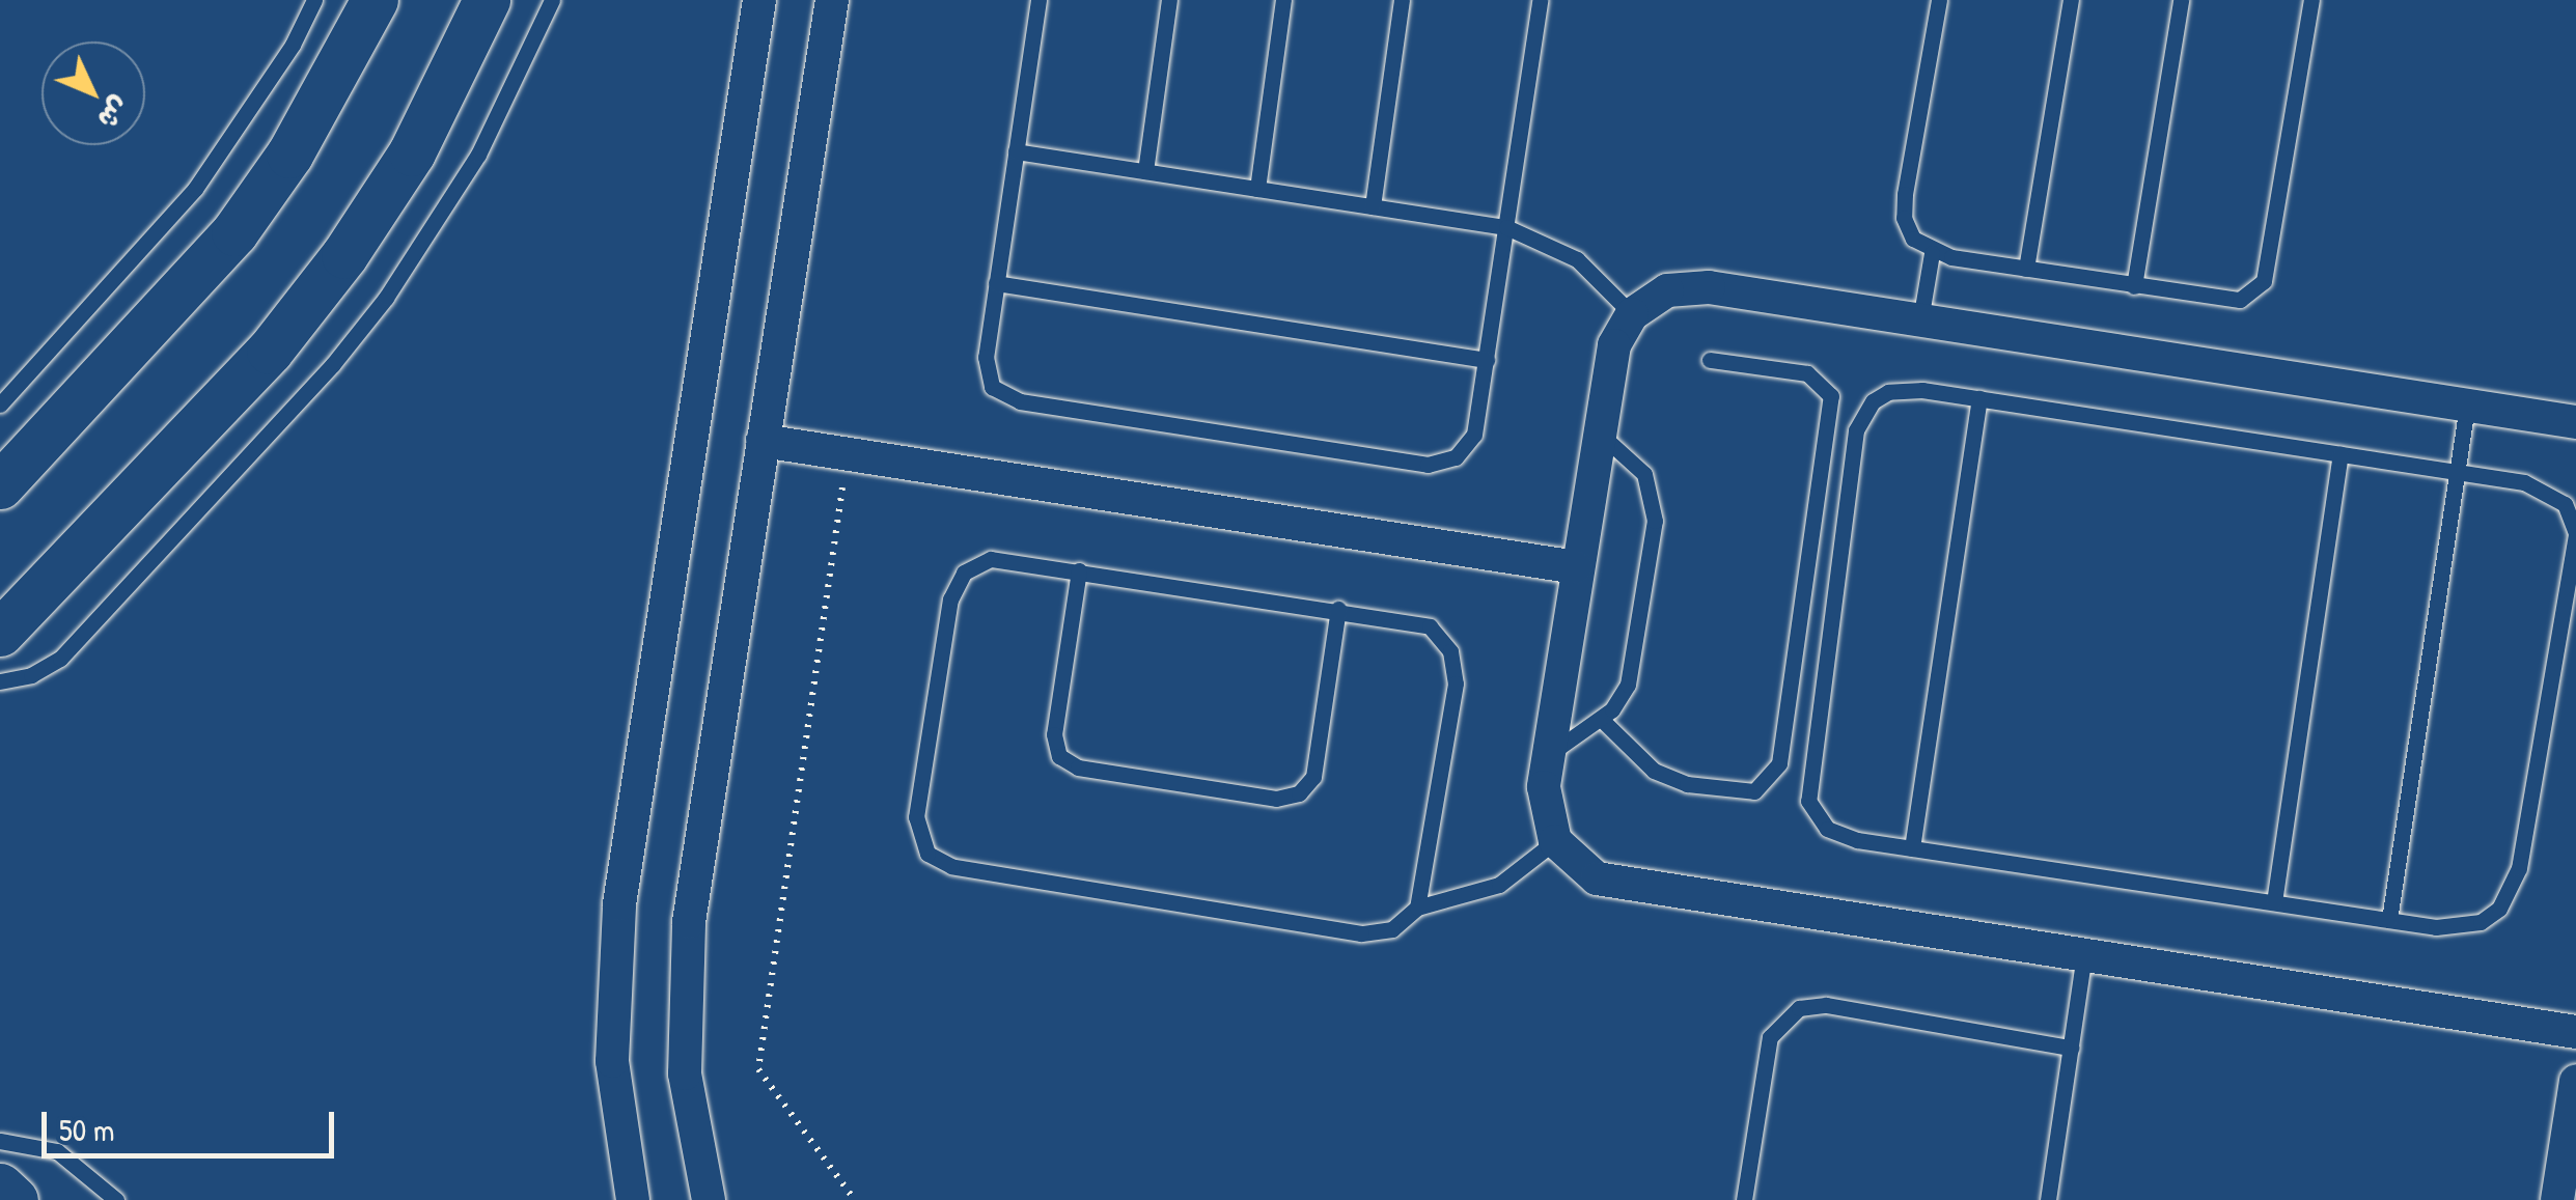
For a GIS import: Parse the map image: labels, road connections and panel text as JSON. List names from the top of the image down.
{
  "scale_bar": "50 m",
  "north": "bottom right"
}
